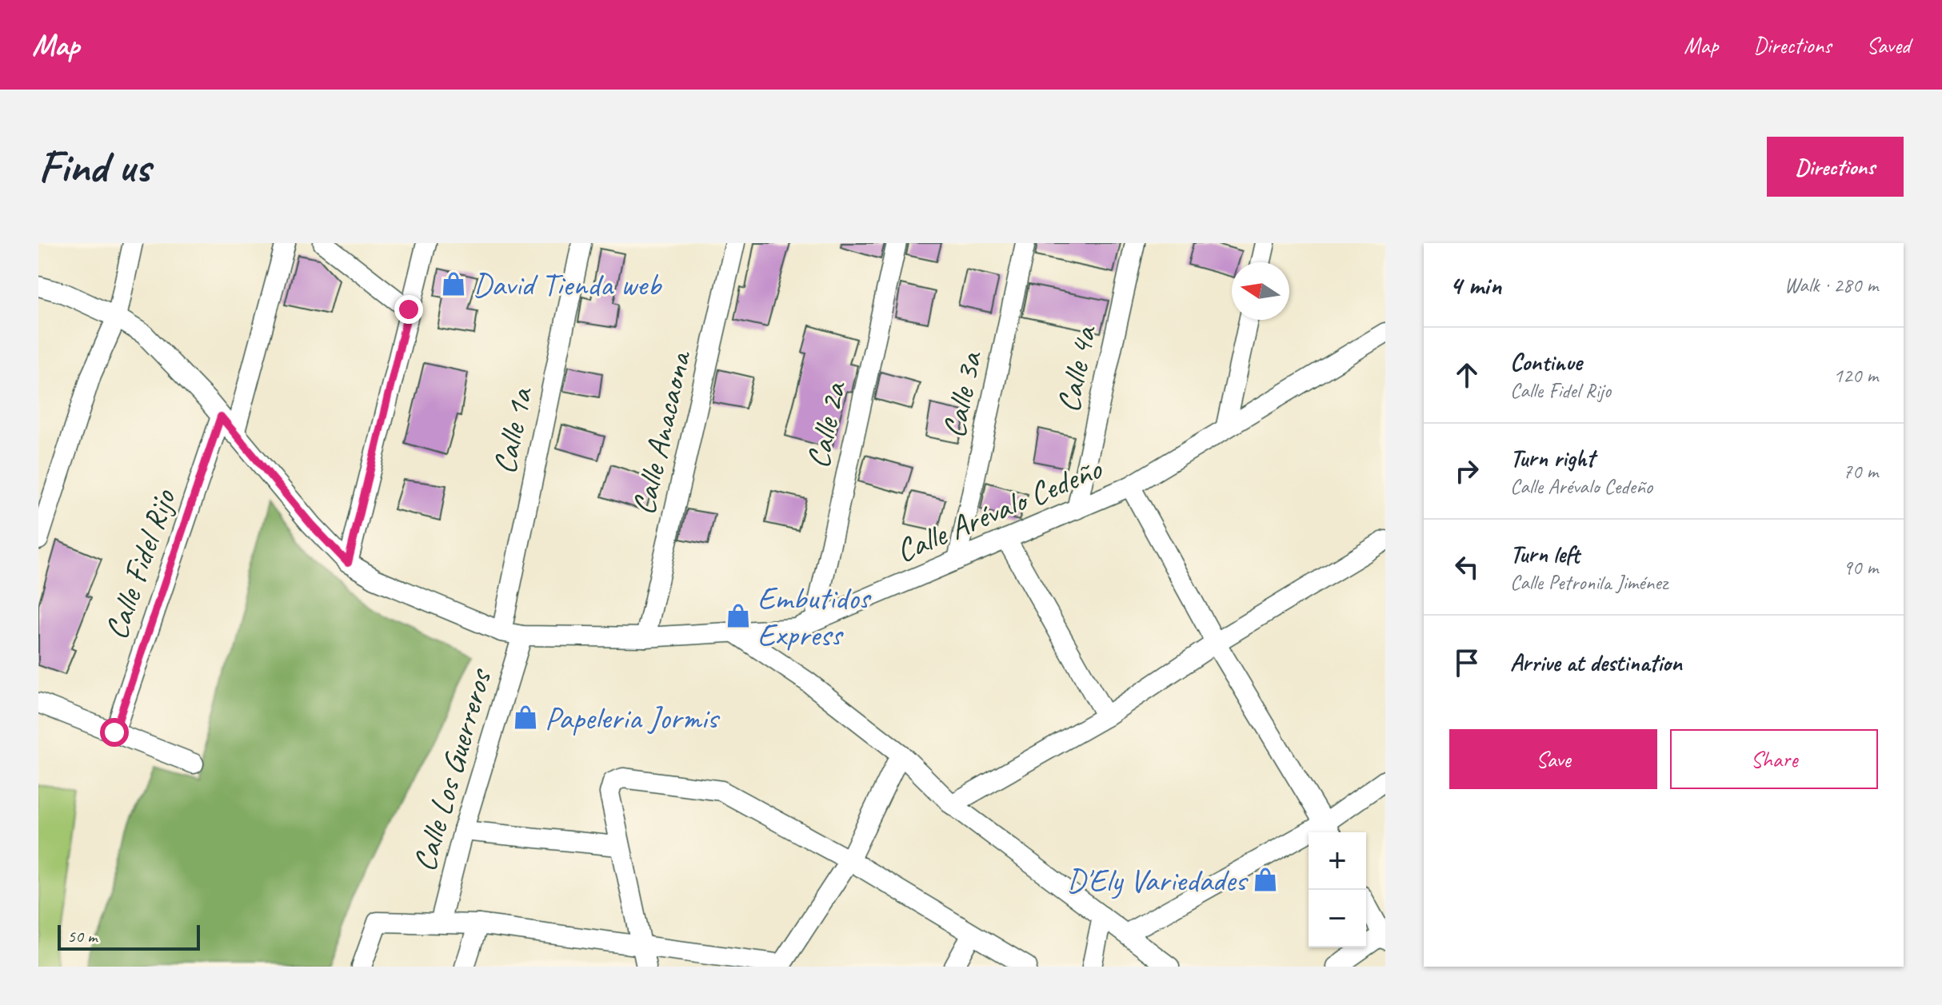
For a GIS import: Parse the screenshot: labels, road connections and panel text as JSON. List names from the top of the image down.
{
  "streets": {
    "street": [
      "Calle 4a",
      "Calle 3a",
      "Calle 2a",
      "Calle 1a",
      "Calle Anacaona",
      "Calle Arévalo Cedeño",
      "Calle Fidel Rijo",
      "Calle Los Guerreros"
    ]
  },
  "crossings": [
    ["Calle 4a", "Calle Arévalo Cedeño"],
    ["Calle 3a", "Calle Arévalo Cedeño"],
    ["Calle 2a", "Calle Arévalo Cedeño"],
    ["Calle 1a", "Calle Arévalo Cedeño"],
    ["Calle Anacaona", "Calle Arévalo Cedeño"],
    ["Calle Arévalo Cedeño", "Calle Fidel Rijo"],
    ["Calle Arévalo Cedeño", "Calle Los Guerreros"]
  ],
  "places": {
    "shop": [
      "David Tienda web",
      "Embutidos Express",
      "Papeleria Jormis",
      "D'Ely Variedades"
    ]
  },
  "scale_bar": "50 m",
  "north": "left",
  "page": {
    "header": "Map",
    "nav": ["Map", "Directions", "Saved"],
    "buttons": [
      "Directions",
      ["Save", "Share"]
    ],
    "title": "Find us",
    "heading": ["4 min", "Walk · 280 m"],
    "list": [
      ["Continue", "Calle Fidel Rijo", "120 m"],
      ["Turn right", "Calle Arévalo Cedeño", "70 m"],
      ["Turn left", "Calle Petronila Jiménez", "90 m"],
      "Arrive at destination"
    ],
    "map_buttons": ["+", "−"],
    "scale": "50 m"
  }
}
